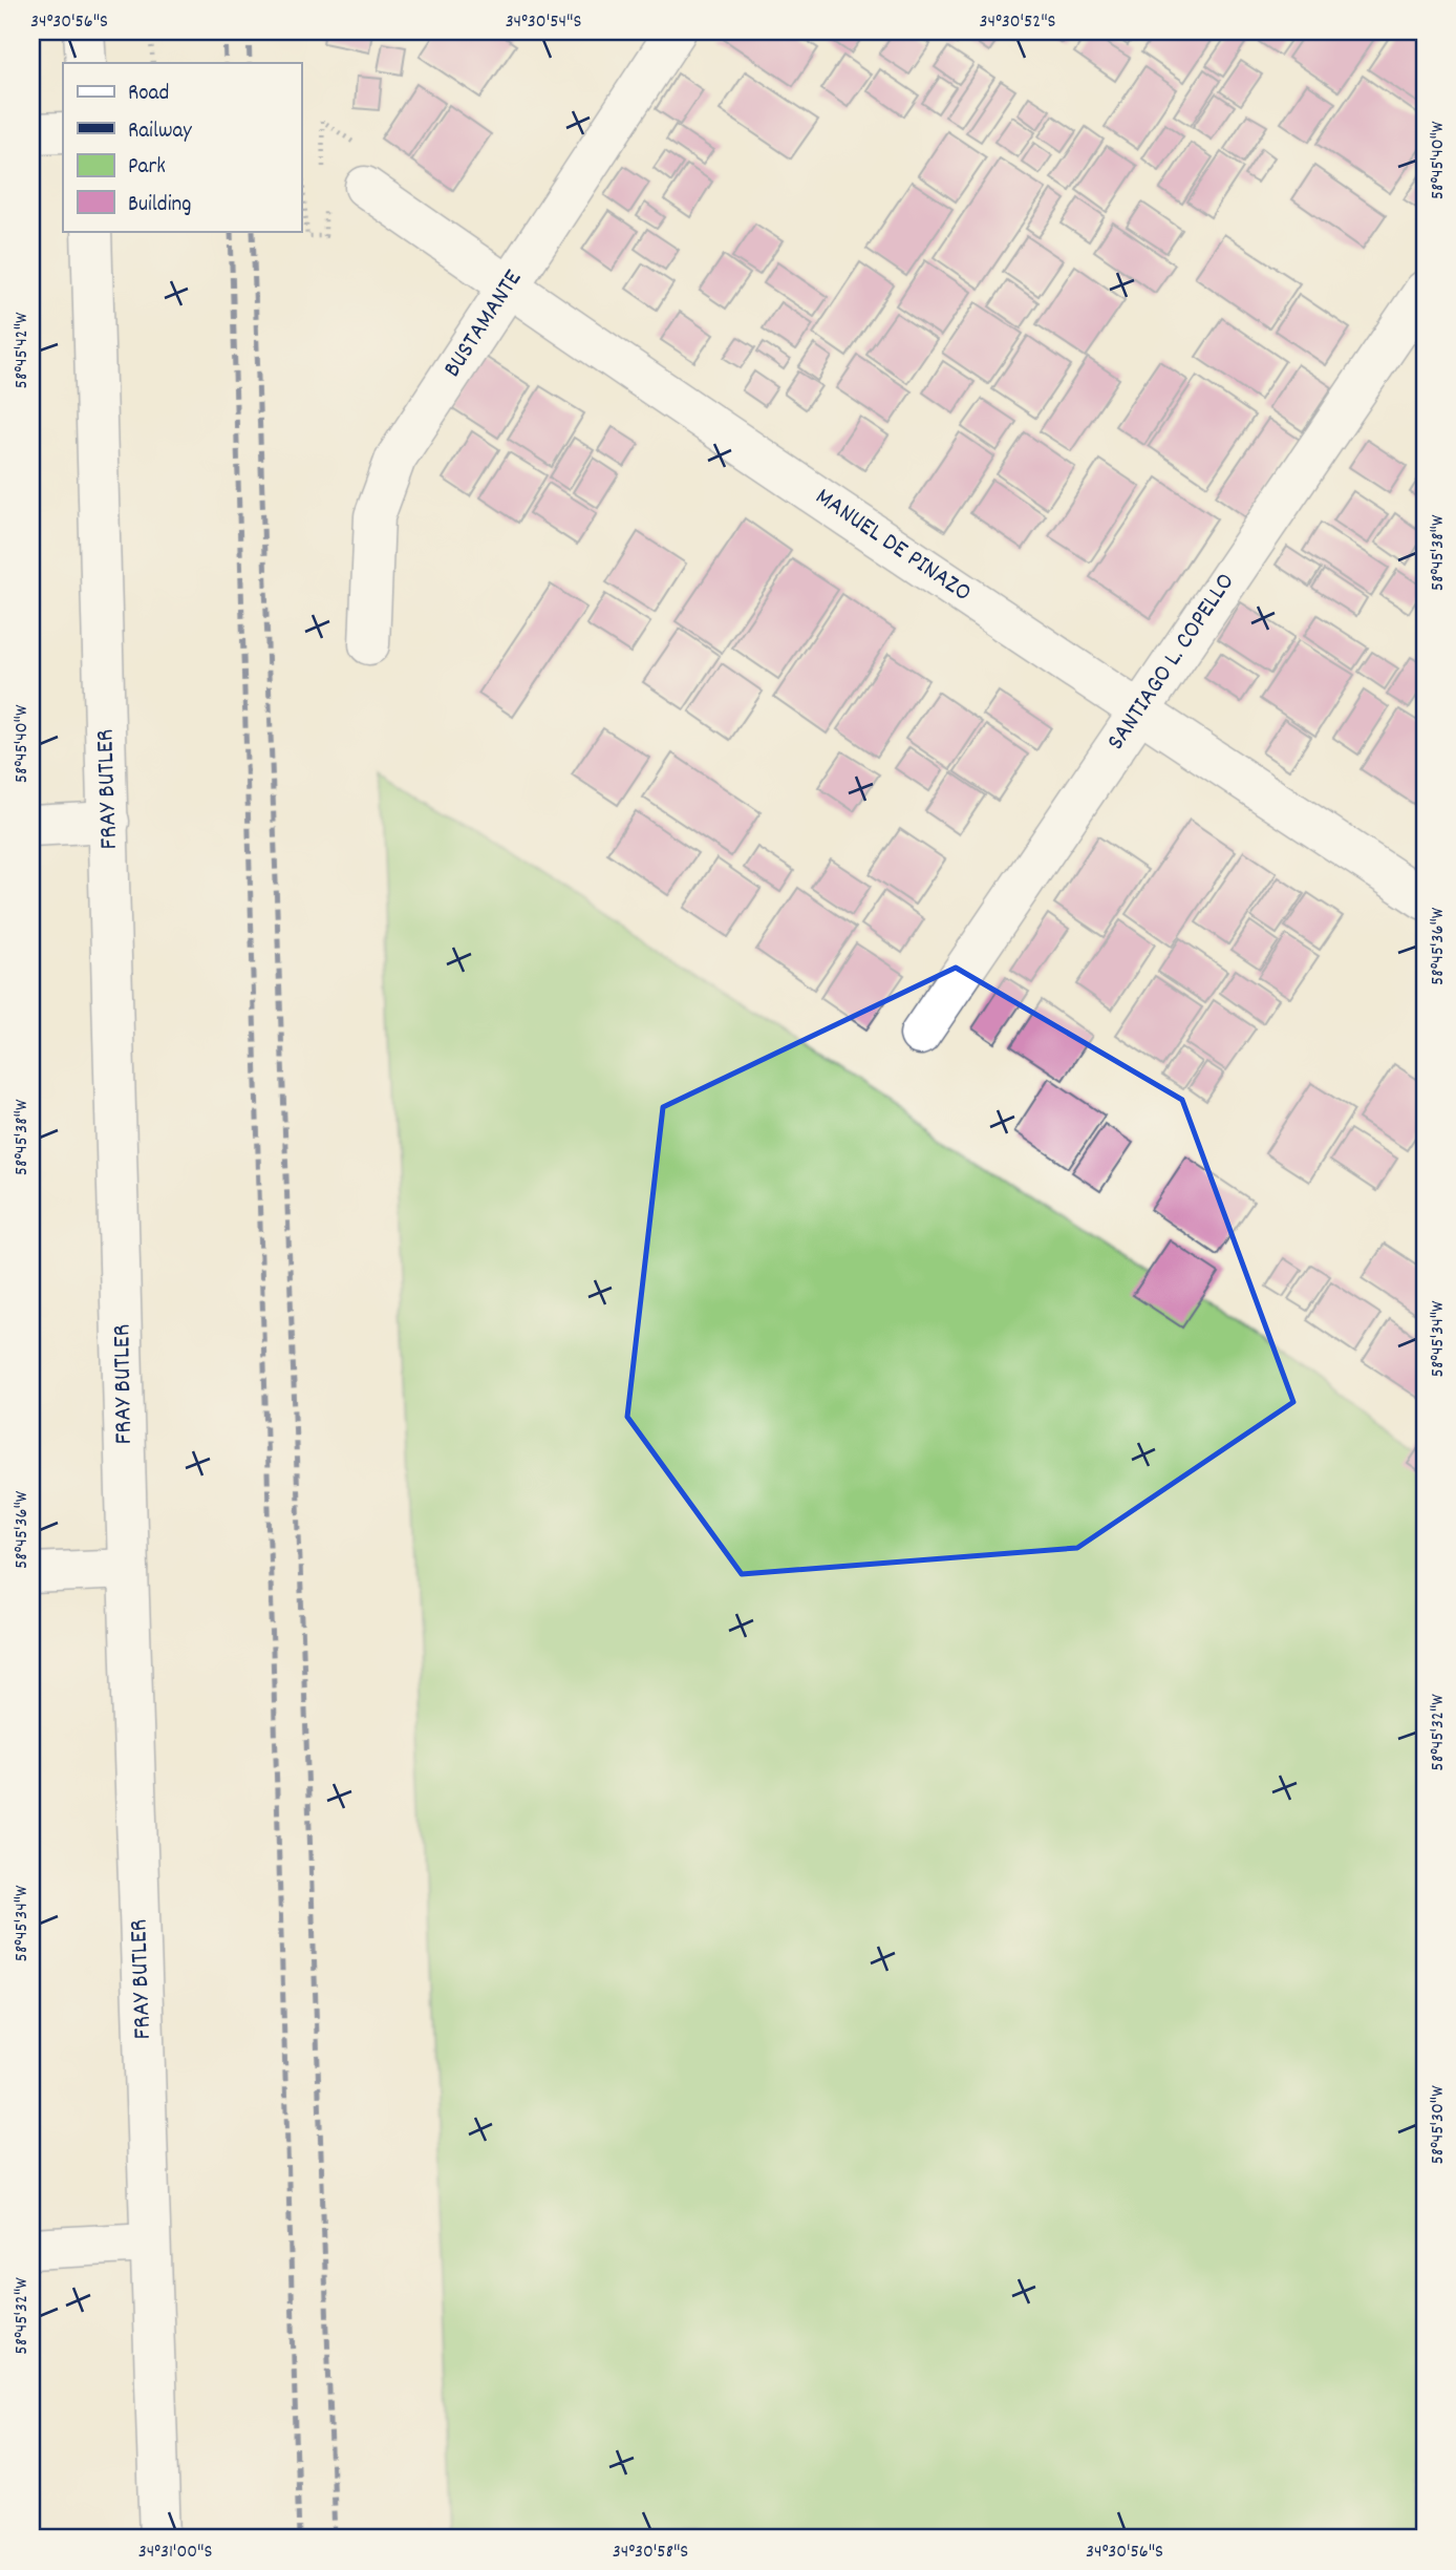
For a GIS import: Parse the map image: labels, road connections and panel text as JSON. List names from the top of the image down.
{
  "streets": {
    "street": [
      "BUSTAMANTE",
      "MANUEL DE PINAZO",
      "SANTIAGO L. COPELLO",
      "FRAY BUTLER"
    ]
  },
  "crossings": [
    ["BUSTAMANTE", "MANUEL DE PINAZO"],
    ["MANUEL DE PINAZO", "SANTIAGO L. COPELLO"]
  ],
  "legend": [
    "Road",
    "Railway",
    "Park",
    "Building"
  ],
  "coordinates": [
    "34°30'56\"S",
    "34°30'54\"S",
    "34°30'52\"S",
    "58°45'40\"W",
    "58°45'42\"W",
    "58°45'38\"W",
    "58°45'36\"W",
    "58°45'34\"W",
    "58°45'32\"W",
    "58°45'30\"W",
    "34°31'00\"S",
    "34°30'58\"S"
  ]
}
